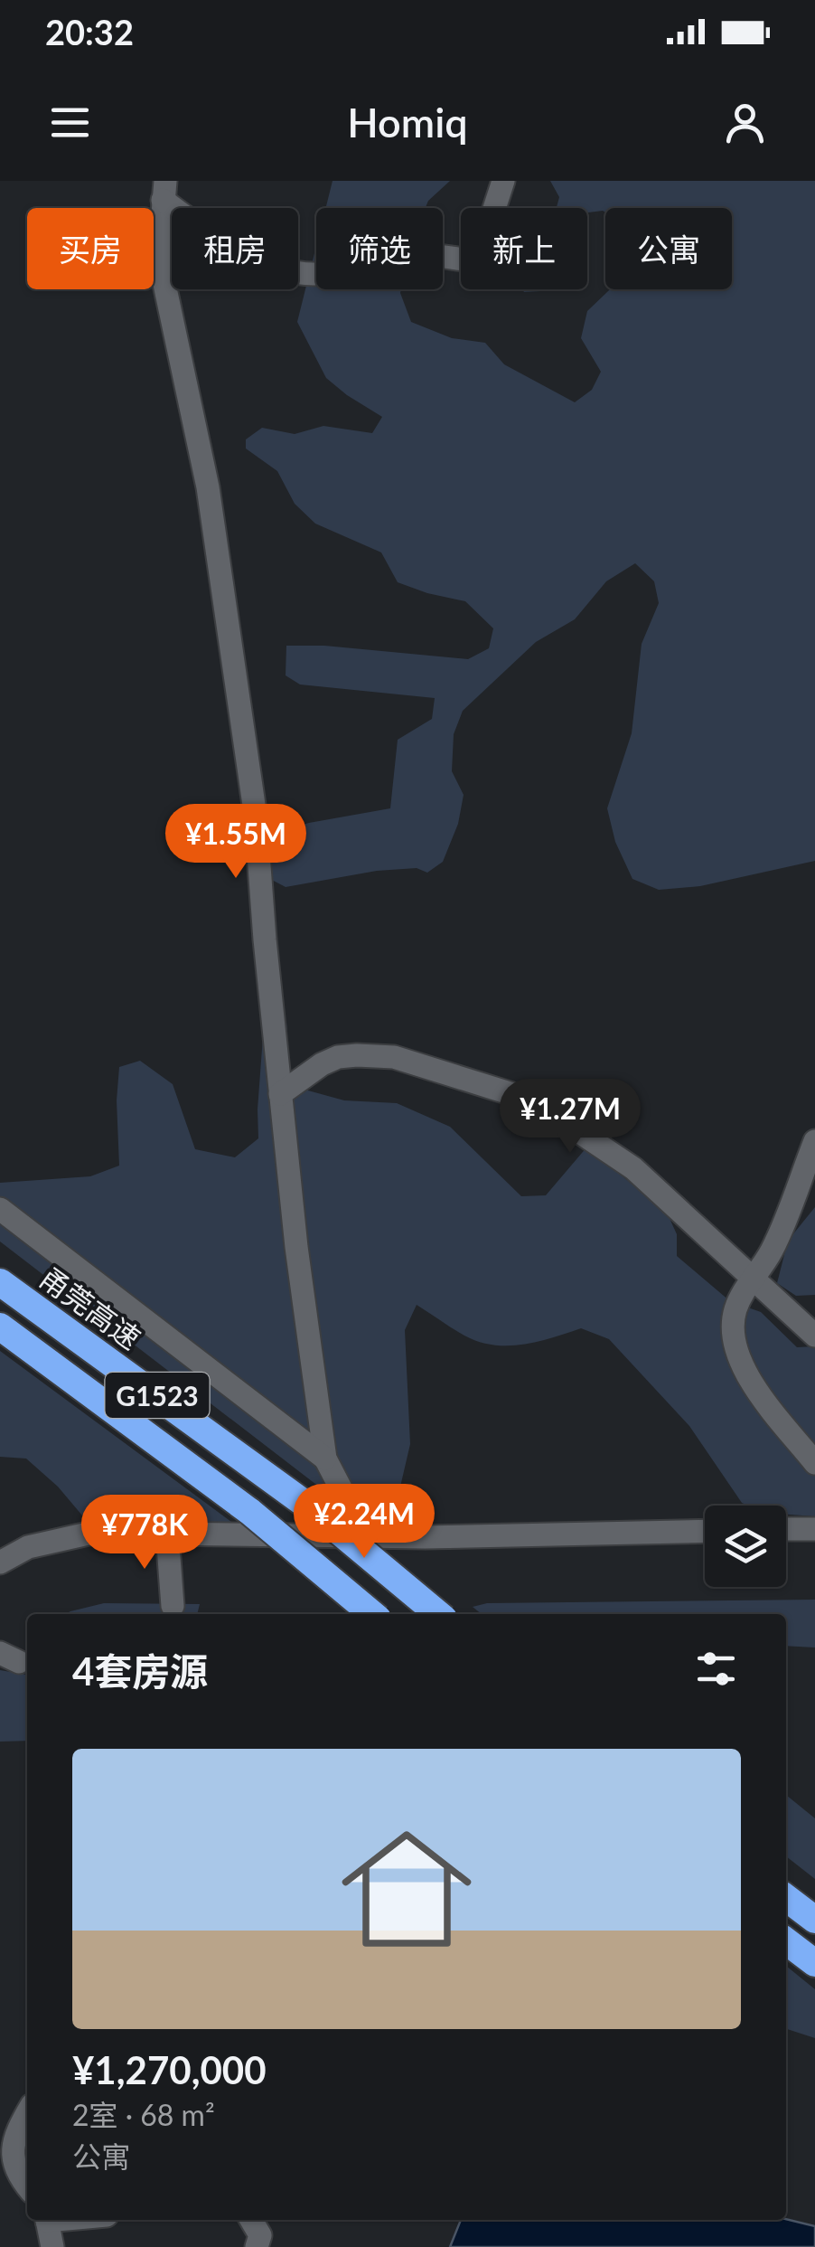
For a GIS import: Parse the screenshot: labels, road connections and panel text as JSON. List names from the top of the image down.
{
  "streets": {
    "highway": ["甬莞高速", "G1523"]
  },
  "page": {
    "status": "20:32",
    "header": "Homiq",
    "chip": [
      "买房",
      "租房",
      "筛选",
      "新上",
      "公寓"
    ],
    "price": [
      "¥1.55M",
      "¥1.27M",
      "¥2.24M",
      "¥778K"
    ],
    "heading": "4套房源",
    "list": [
      {
        "name": "¥1,270,000",
        "note": "2室 · 68 m² · 公寓"
      }
    ]
  }
}
